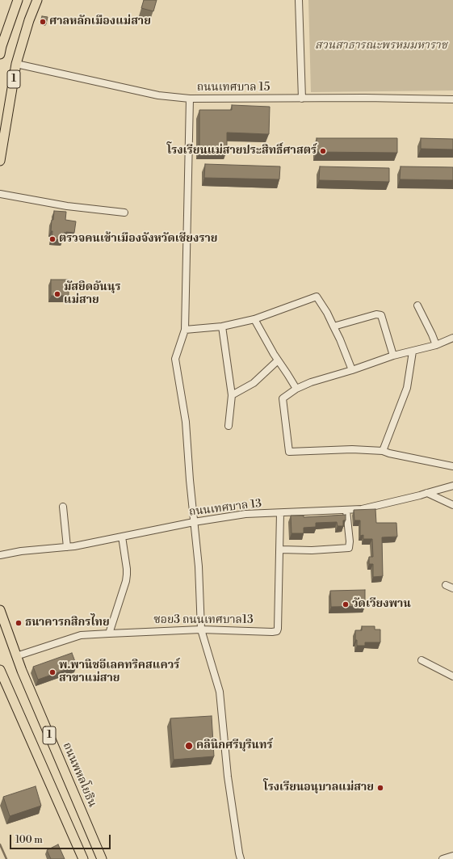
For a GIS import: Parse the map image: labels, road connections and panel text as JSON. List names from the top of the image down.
{
  "streets": {
    "main road": ["1", "ถนนพหลโยธิน"],
    "street": ["ถนนเทศบาล 15", "ถนนเทศบาล 13", "ซอย3 ถนนเทศบาล13"]
  },
  "crossings": [
    ["1", "ถนนเทศบาล 15"],
    ["ถนนเทศบาล 13", "ซอย3 ถนนเทศบาล13"],
    ["ซอย3 ถนนเทศบาล13", "ถนนพหลโยธิน"]
  ],
  "parks": ["สวนสาธารณะพรหมมหาราช"],
  "places": [
    "ศาลหลักเมืองแม่สาย",
    "โรงเรียนแม่สายประสิทธิ์ศาสตร์",
    "ตรวจคนเข้าเมืองจังหวัดเชียงราย",
    "มัสยิดอันนุร แม่สาย",
    "วัดเวียงพาน",
    "ธนาคารกสิกรไทย",
    "พ.พานิชอีเลคทริคสแควร์ สาขาแม่สาย",
    "คลินิกศรีบุรินทร์",
    "โรงเรียนอนุบาลแม่สาย"
  ],
  "scale_bar": "100 m"
}
